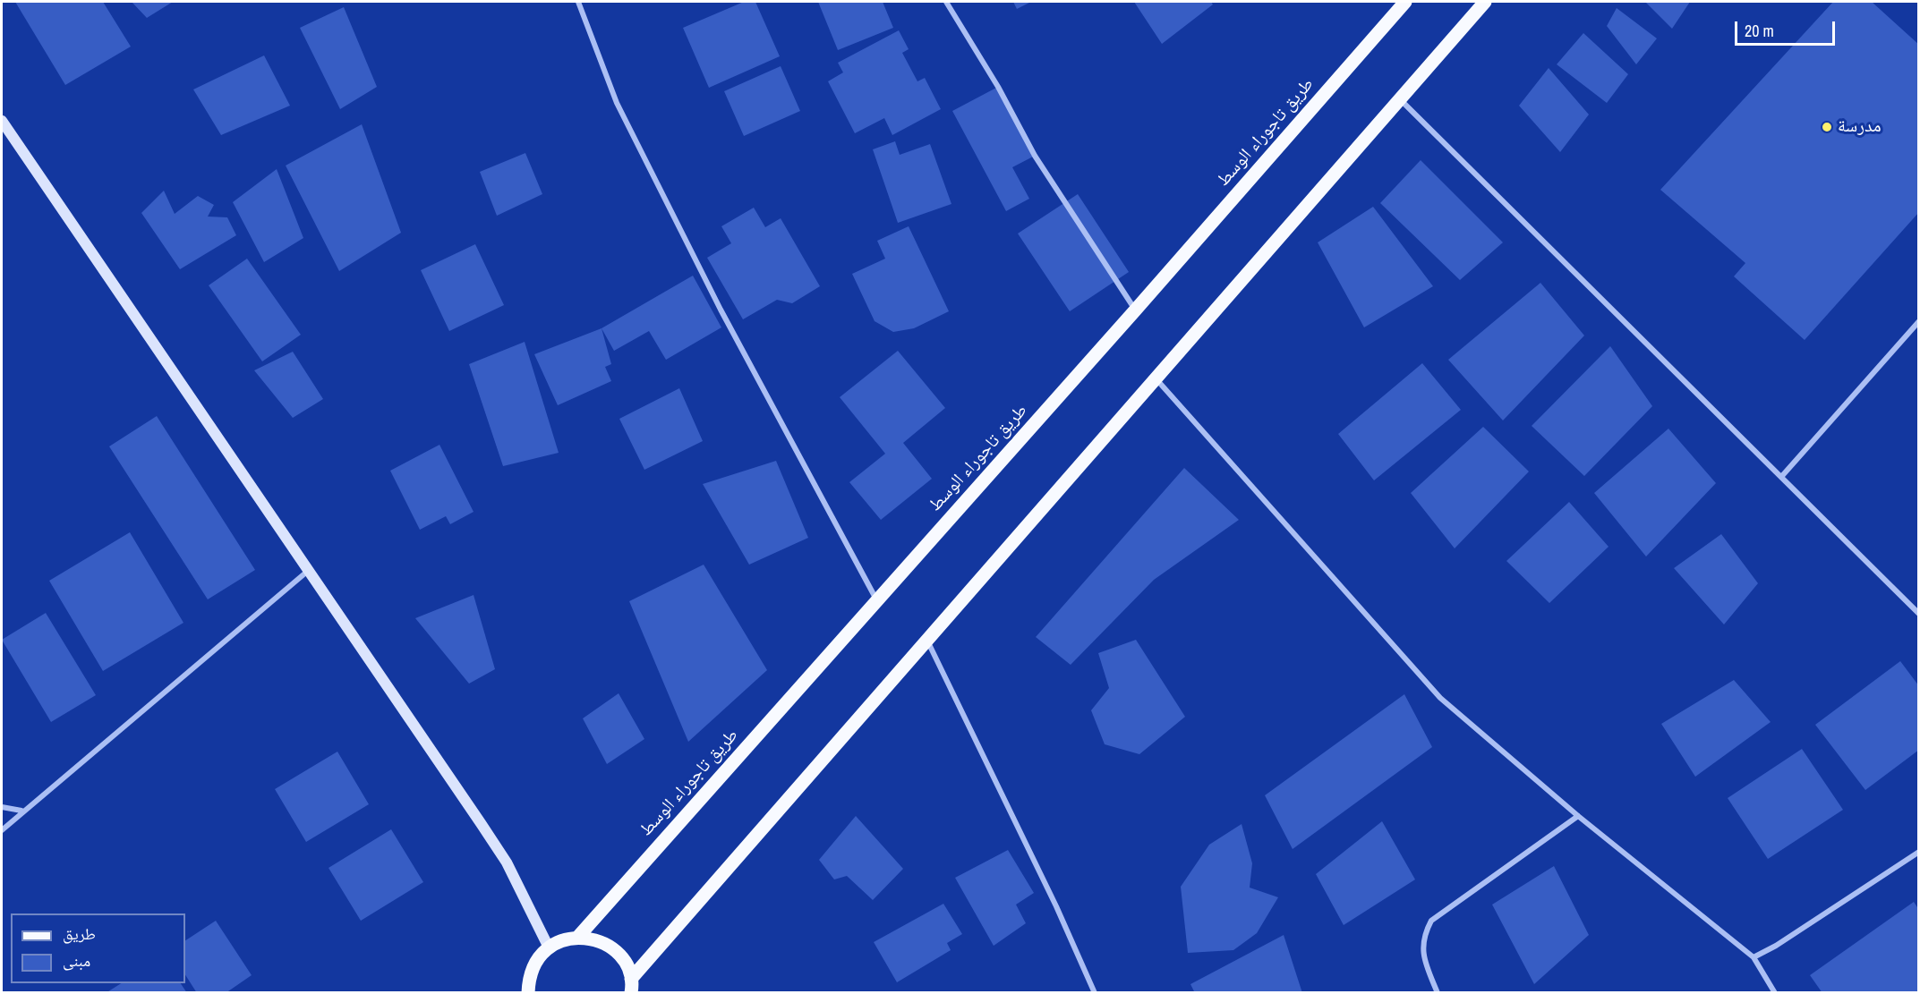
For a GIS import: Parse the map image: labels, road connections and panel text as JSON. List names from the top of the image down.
{
  "streets": {
    "main road": ["طريق تاجوراء الوسط"]
  },
  "places": ["مدرسة"],
  "legend": ["طريق", "مبنى"],
  "scale_bar": "20 m"
}
